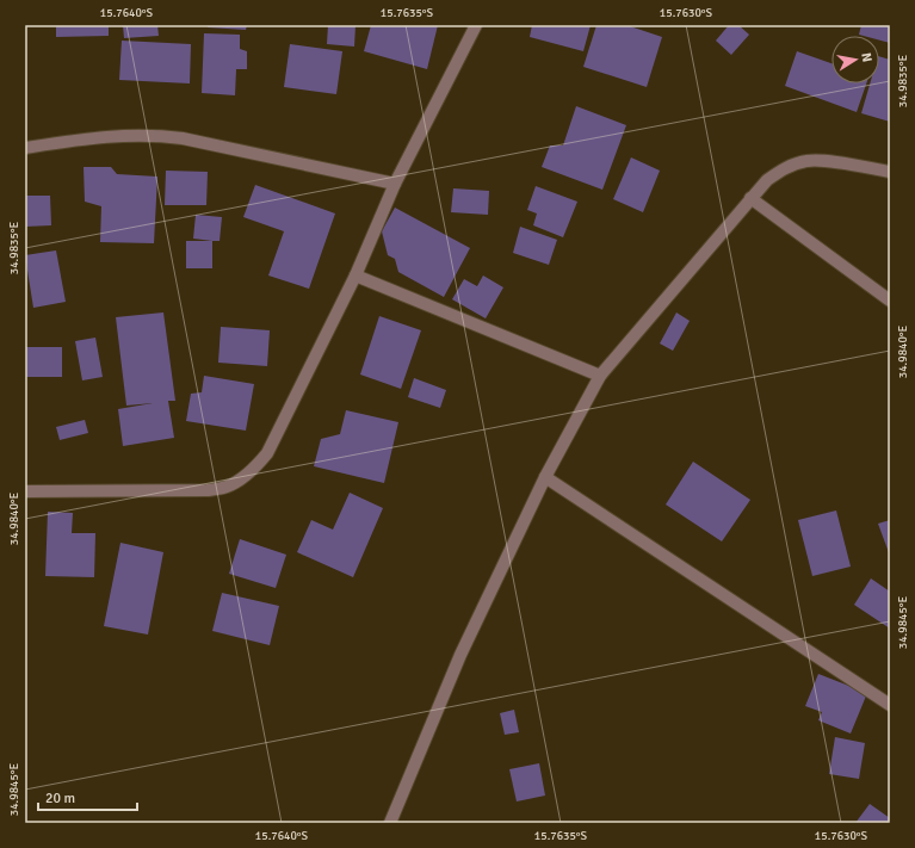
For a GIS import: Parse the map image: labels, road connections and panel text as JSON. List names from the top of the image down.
{
  "scale_bar": "20 m",
  "north": "right",
  "coordinates": [
    "15.7640°S",
    "15.7635°S",
    "15.7630°S",
    "34.9835°E",
    "34.9840°E",
    "34.9845°E"
  ]
}
